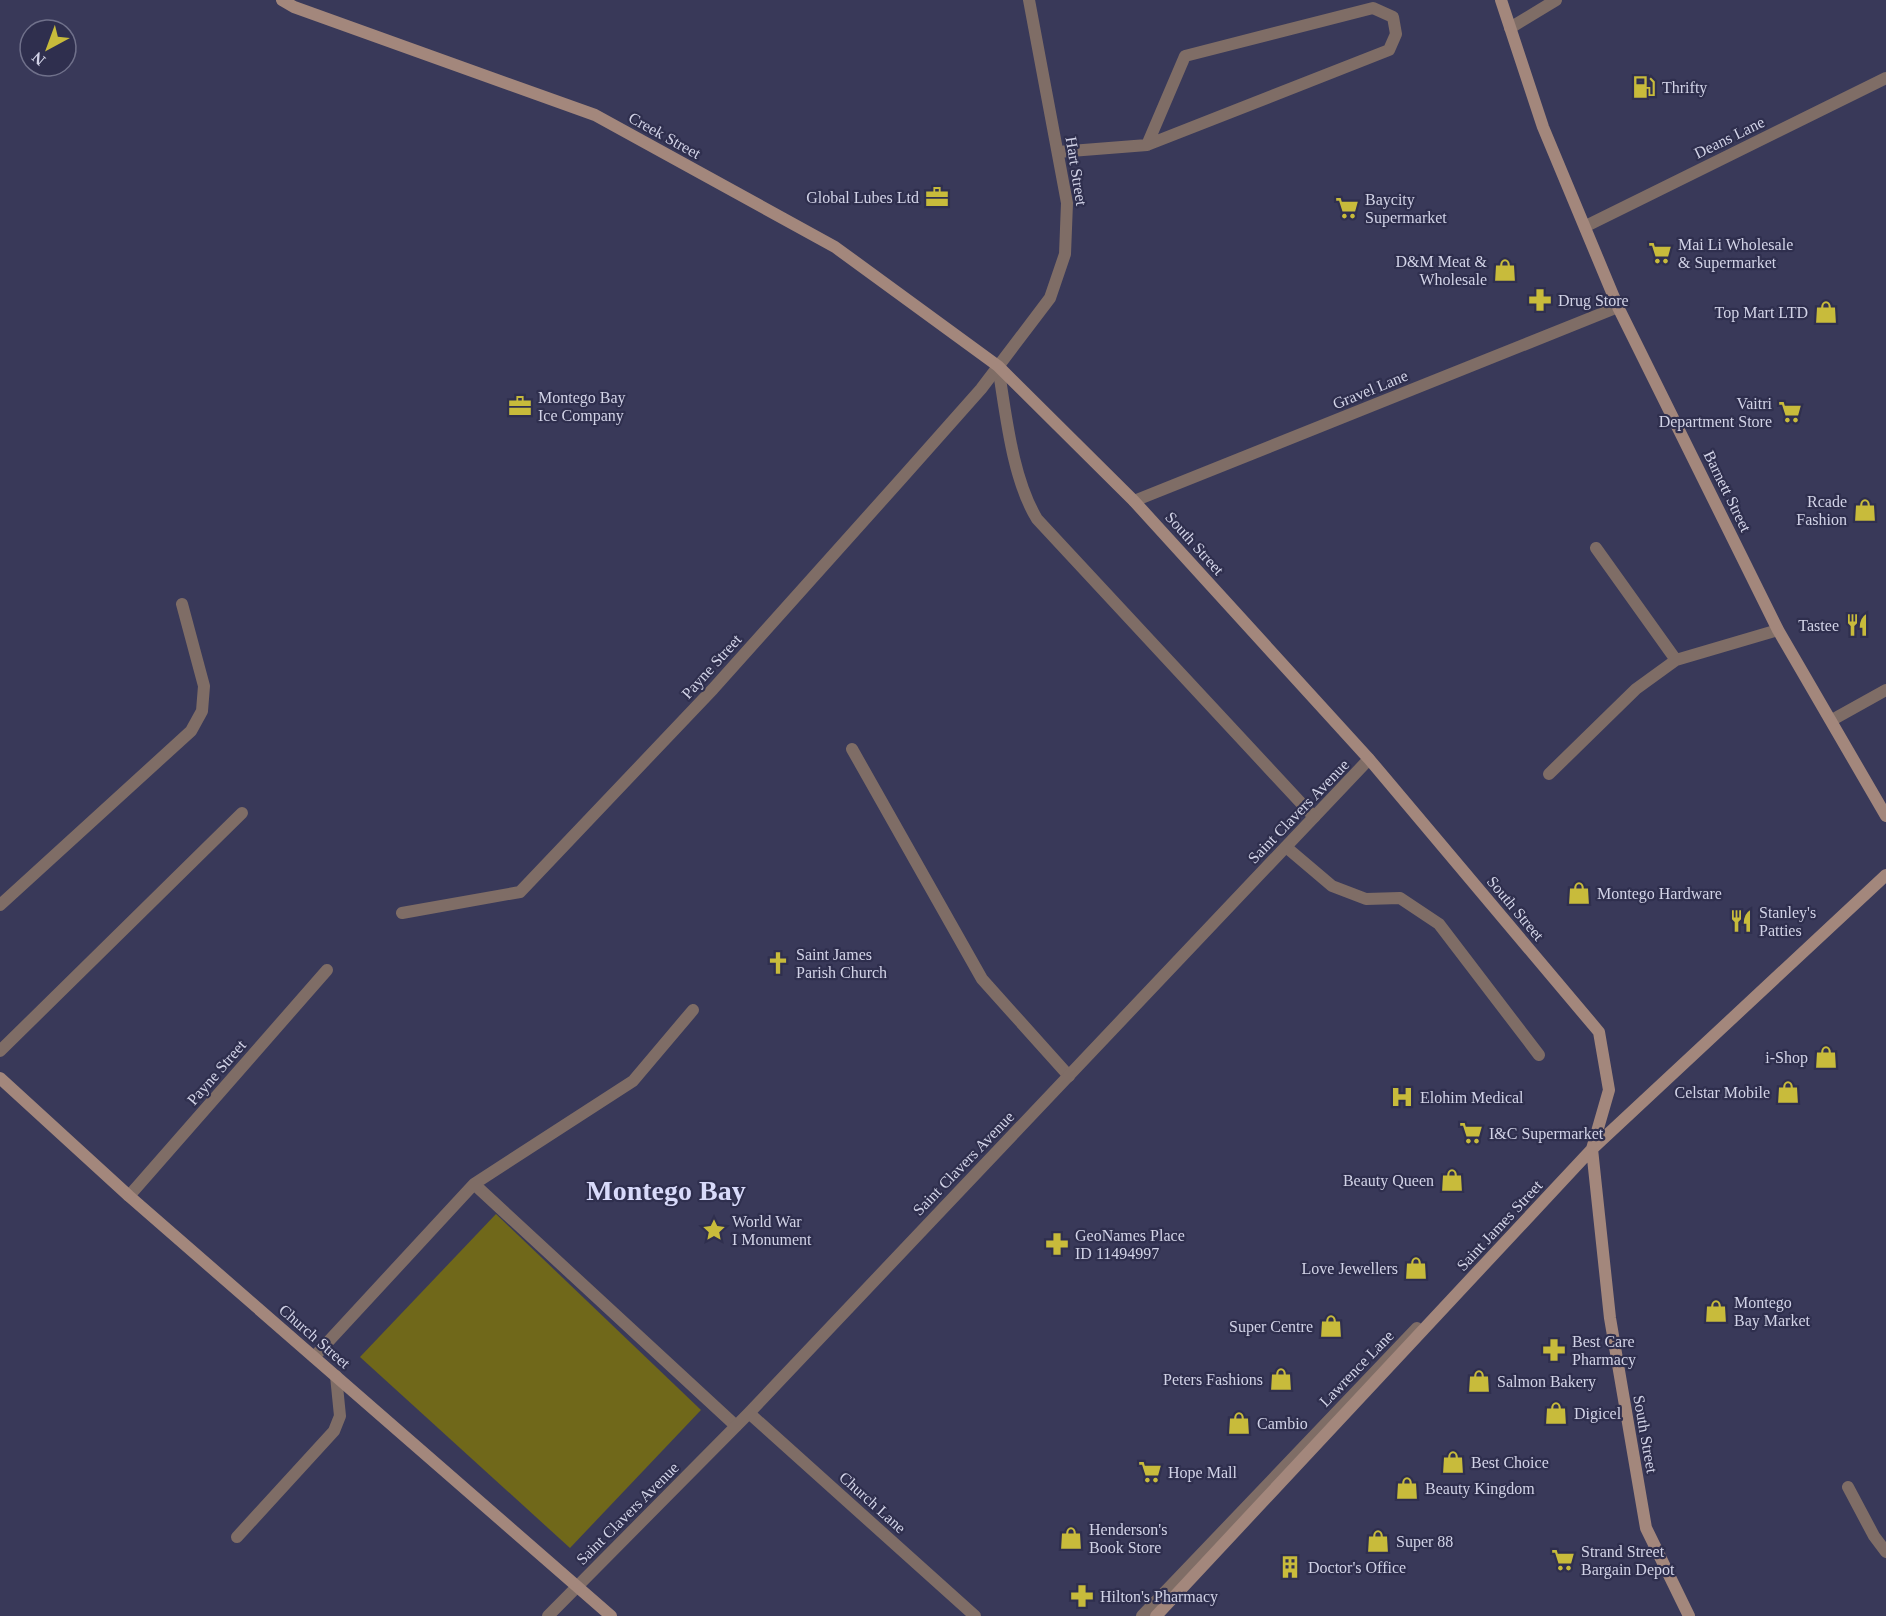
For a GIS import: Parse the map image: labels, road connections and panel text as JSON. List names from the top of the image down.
{
  "streets": {
    "main road": [
      "Creek Street",
      "Barnett Street",
      "South Street",
      "Saint James Street",
      "Church Street"
    ],
    "street": [
      "Deans Lane",
      "Hart Street",
      "Gravel Lane",
      "Payne Street",
      "Saint Clavers Avenue",
      "Lawrence Lane",
      "Church Lane"
    ]
  },
  "crossings": [
    ["Creek Street", "Hart Street"],
    ["Creek Street", "South Street"],
    ["Creek Street", "Payne Street"],
    ["Deans Lane", "Barnett Street"],
    ["Hart Street", "South Street"],
    ["Hart Street", "Payne Street"],
    ["Gravel Lane", "Barnett Street"],
    ["Gravel Lane", "South Street"],
    ["South Street", "Payne Street"],
    ["South Street", "Saint Clavers Avenue"],
    ["South Street", "Saint James Street"],
    ["South Street", "Lawrence Lane"],
    ["Payne Street", "Church Street"],
    ["Saint Clavers Avenue", "Church Street"],
    ["Saint Clavers Avenue", "Church Lane"],
    ["Saint James Street", "Lawrence Lane"]
  ],
  "districts": ["Montego Bay"],
  "places": {
    "fuel station": ["Thrifty"],
    "office": ["Global Lubes Ltd", "Montego Bay Ice Company"],
    "supermarket": [
      "Baycity Supermarket",
      "Mai Li Wholesale & Supermarket",
      "Vaitri Department Store",
      "I&C Supermarket",
      "Hope Mall",
      "Strand Street Bargain Depot"
    ],
    "shop": [
      "D&M Meat & Wholesale",
      "Top Mart LTD",
      "Rcade Fashion",
      "Montego Hardware",
      "i-Shop",
      "Celstar Mobile",
      "Beauty Queen",
      "Love Jewellers",
      "Montego Bay Market",
      "Super Centre",
      "Peters Fashions",
      "Salmon Bakery",
      "Digicel",
      "Cambio",
      "Best Choice",
      "Beauty Kingdom",
      "Henderson's Book Store",
      "Super 88"
    ],
    "pharmacy": [
      "Drug Store",
      "GeoNames Place ID 11494997",
      "Best Care Pharmacy",
      "Hilton's Pharmacy"
    ],
    "restaurant": ["Tastee", "Stanley's Patties"],
    "church": ["Saint James Parish Church"],
    "hospital": ["Elohim Medical"],
    "place": ["World War I Monument"],
    "building": ["Doctor's Office"]
  },
  "north": "bottom left"
}
